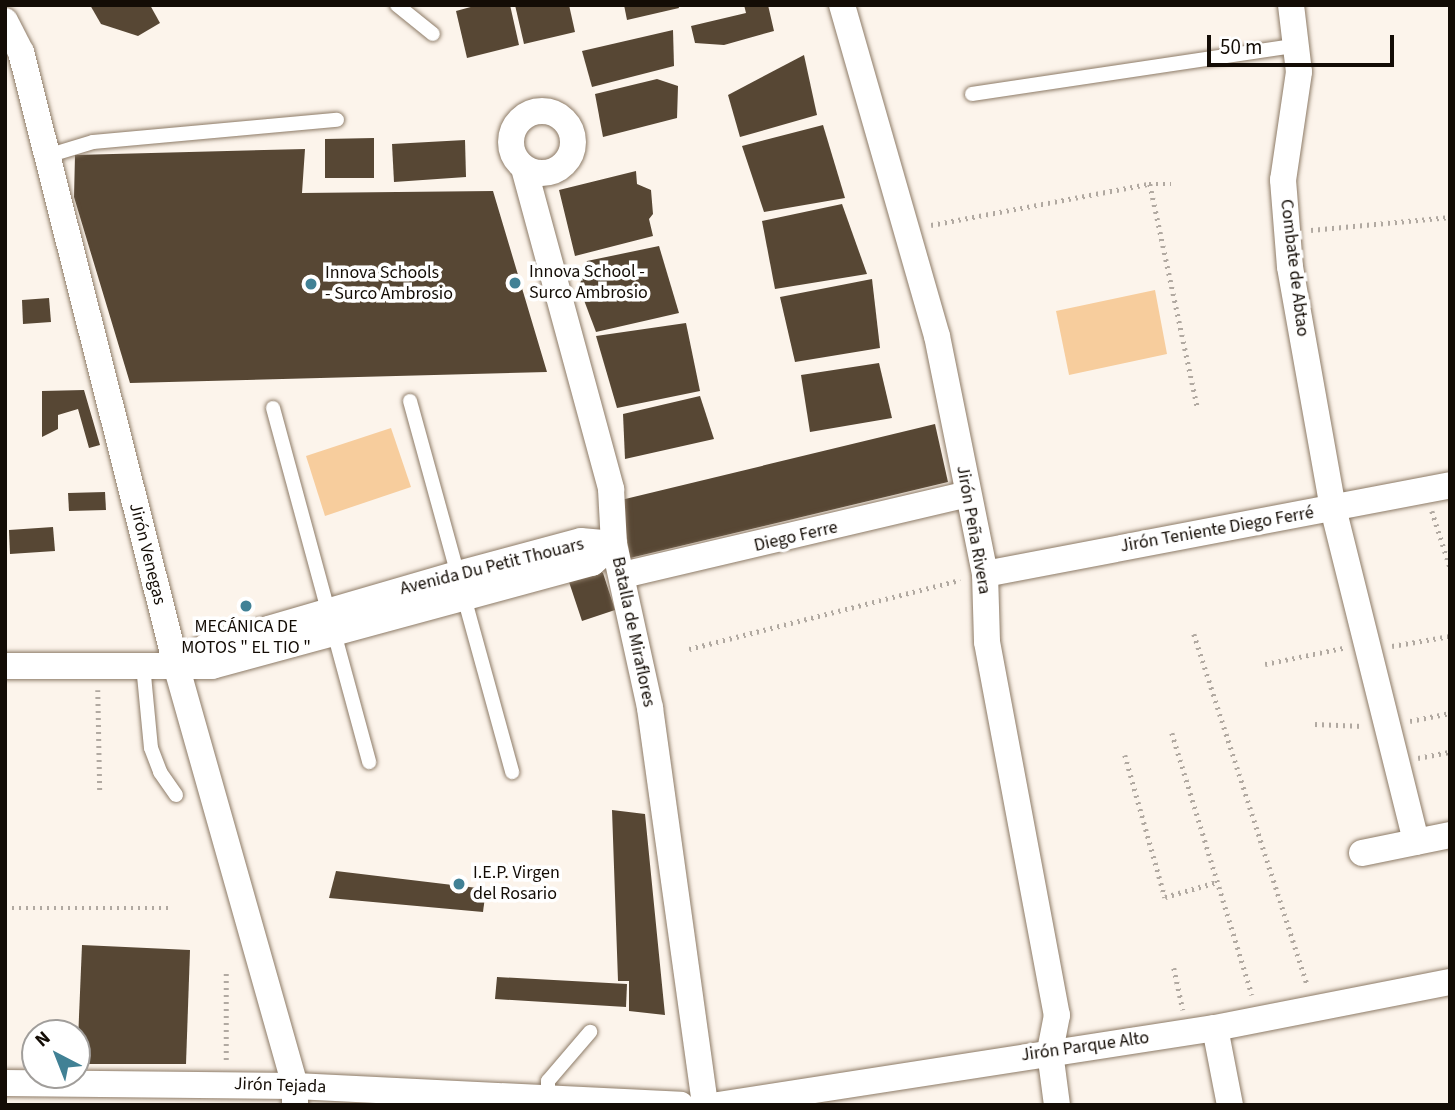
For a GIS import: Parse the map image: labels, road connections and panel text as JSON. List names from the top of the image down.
{
  "streets": {
    "street": [
      "Combate de Abtao",
      "Jirón Peña Rivera",
      "Jirón Teniente Diego Ferré",
      "Diego Ferre",
      "Jirón Venegas",
      "Avenida Du Petit Thouars",
      "Batalla de Miraflores",
      "Jirón Parque Alto",
      "Jirón Tejada"
    ]
  },
  "crossings": [
    ["Combate de Abtao", "Jirón Teniente Diego Ferré"],
    ["Jirón Peña Rivera", "Jirón Teniente Diego Ferré"],
    ["Jirón Peña Rivera", "Diego Ferre"],
    ["Jirón Peña Rivera", "Jirón Parque Alto"],
    ["Diego Ferre", "Batalla de Miraflores"],
    ["Jirón Venegas", "Avenida Du Petit Thouars"],
    ["Jirón Venegas", "Jirón Tejada"],
    ["Avenida Du Petit Thouars", "Batalla de Miraflores"]
  ],
  "places": [
    "Innova School - Surco Ambrosio",
    "Innova Schools - Surco Ambrosio",
    "MECÁNICA DE MOTOS \" EL TIO \"",
    "I.E.P. Virgen del Rosario"
  ],
  "scale_bar": "50 m",
  "north": "top left"
}
